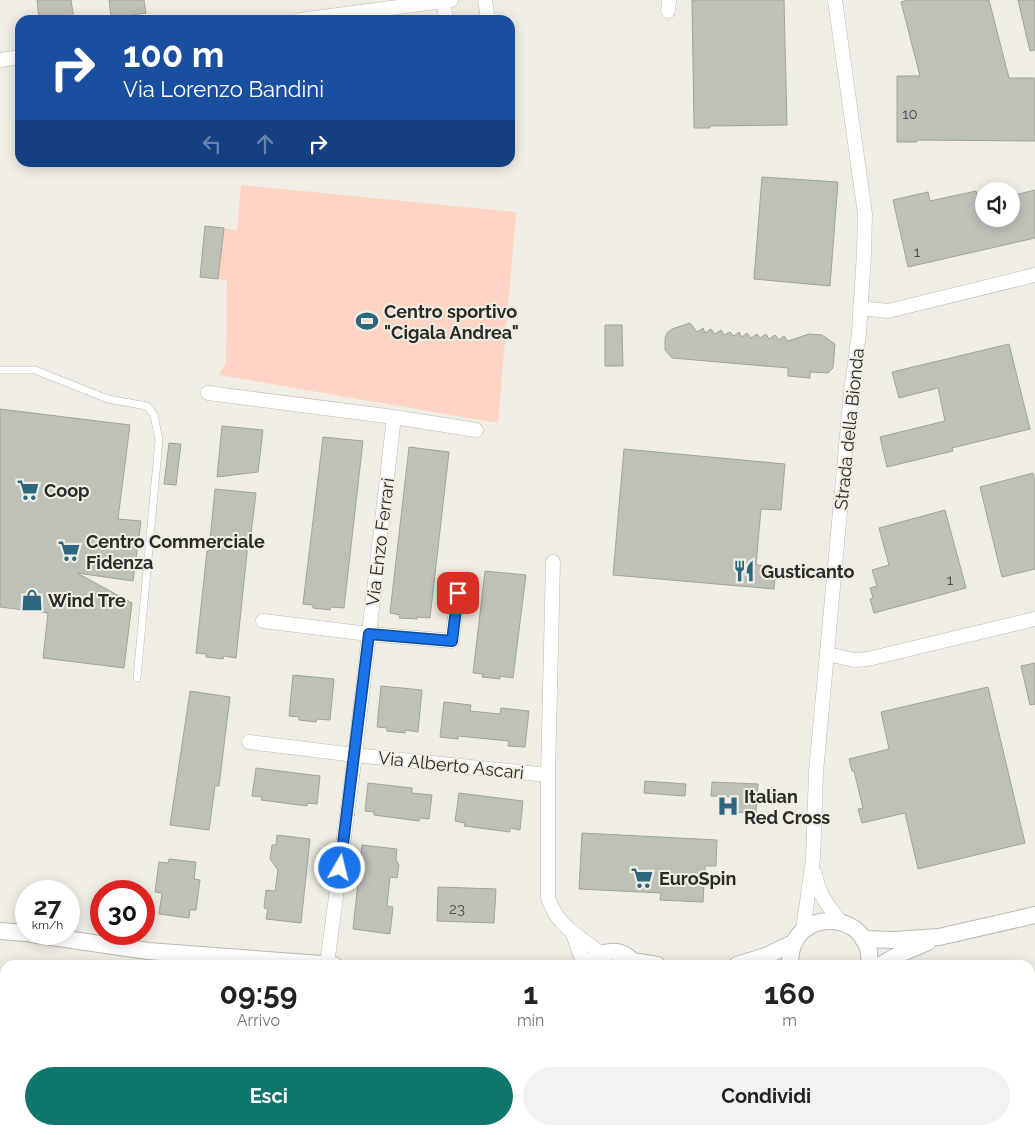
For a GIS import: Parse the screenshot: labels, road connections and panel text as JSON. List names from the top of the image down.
{
  "streets": {
    "street": ["Strada della Bionda", "Via Enzo Ferrari", "Via Alberto Ascari"]
  },
  "crossings": [
    ["Via Enzo Ferrari", "Via Alberto Ascari"]
  ],
  "places": {
    "sports": ["Centro sportivo \"Cigala Andrea\""],
    "supermarket": ["Coop", "Centro Commerciale Fidenza", "EuroSpin"],
    "restaurant": ["Gusticanto"],
    "shop": ["Wind Tre"],
    "hospital": ["Italian Red Cross"]
  },
  "house_numbers": [
    "10",
    "1",
    "1",
    "23"
  ],
  "page": {
    "turn": ["100 m", "Via Lorenzo Bandini"],
    "speed": "27 km/h",
    "limit": "30",
    "eta": [
      "09:59",
      "Arrivo",
      "1",
      "min",
      "160",
      "m"
    ],
    "buttons": ["Esci", "Condividi"]
  }
}
